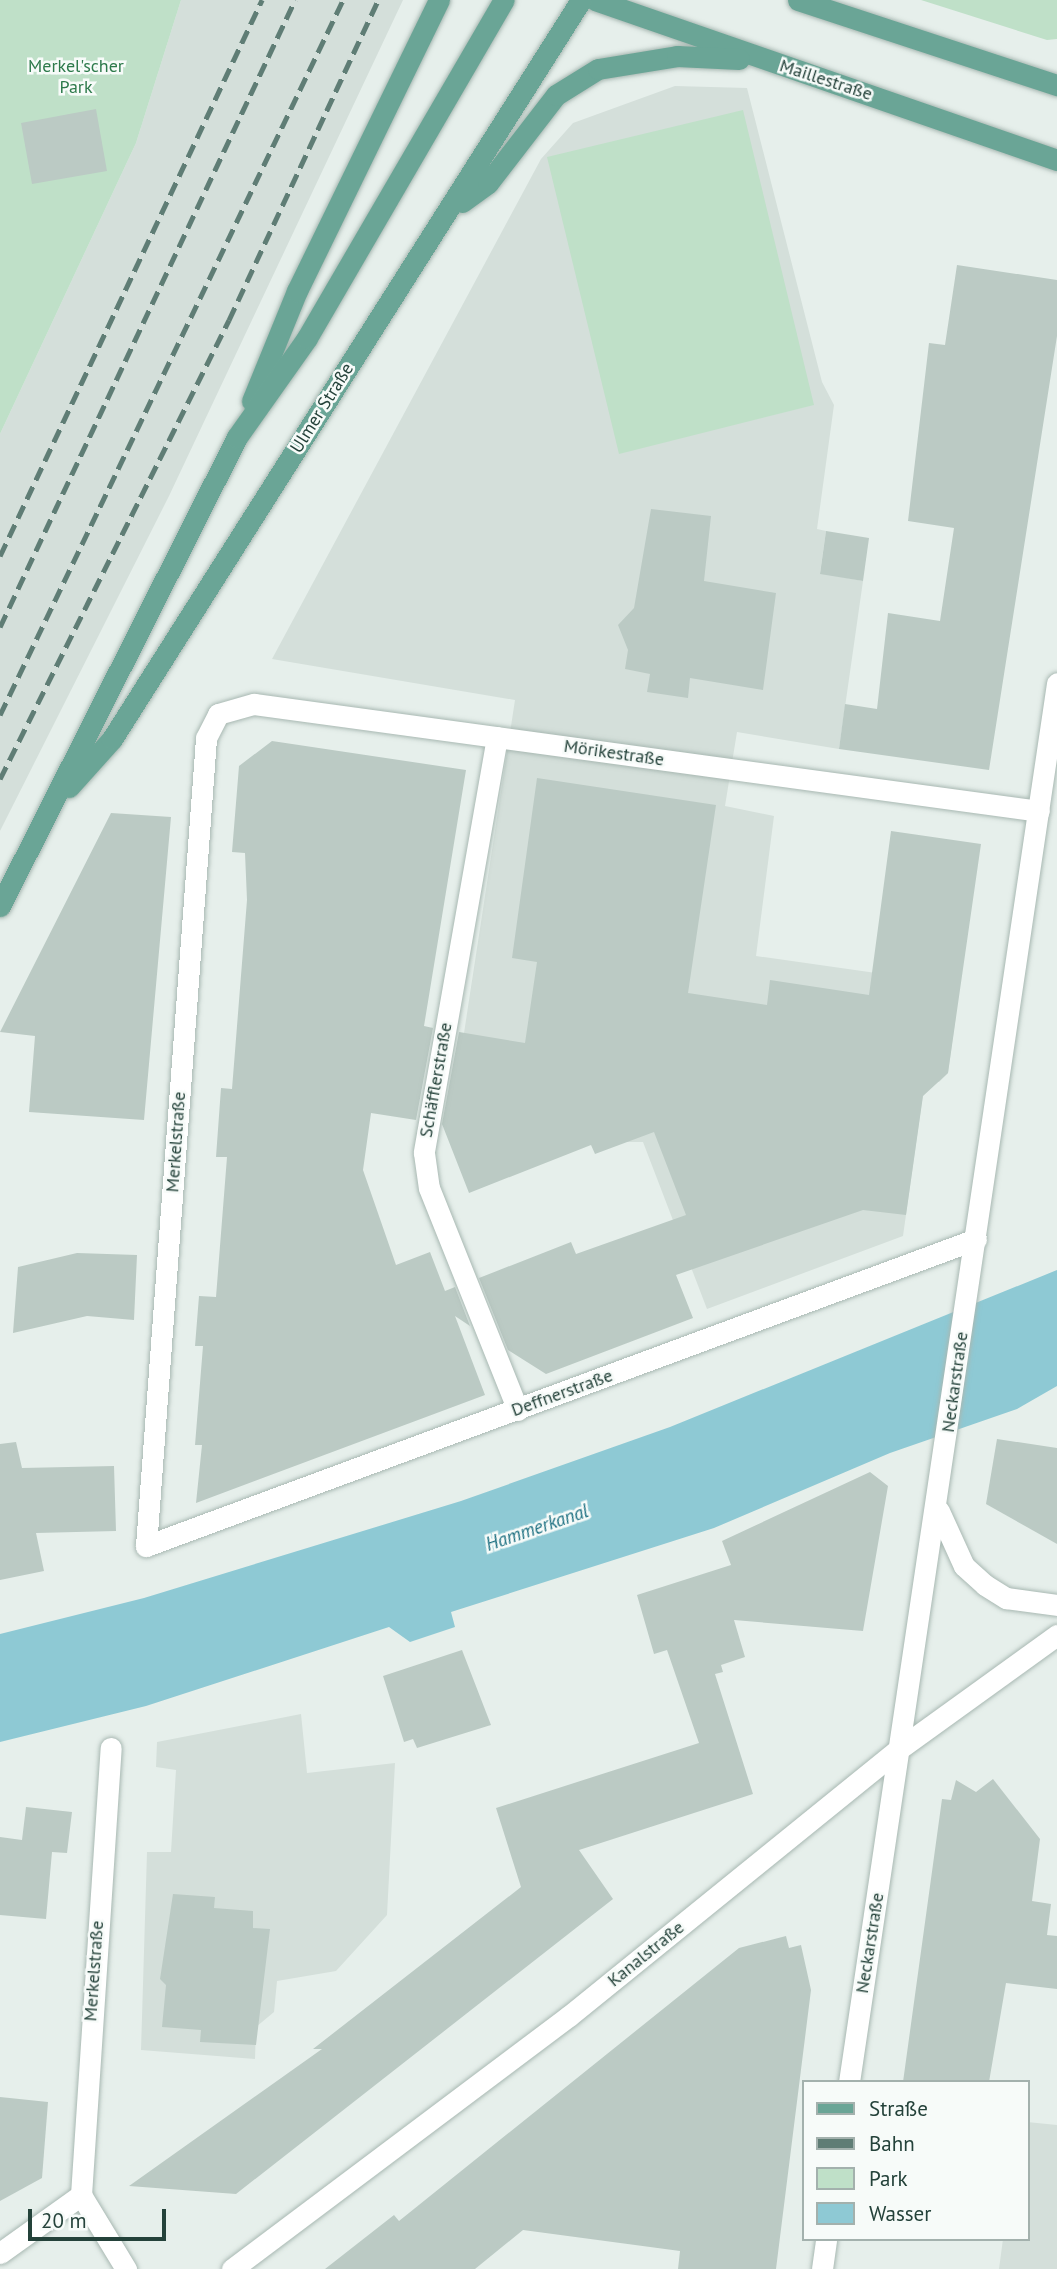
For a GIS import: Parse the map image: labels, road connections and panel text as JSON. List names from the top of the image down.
{
  "streets": {
    "main road": ["Maillestraße", "Ulmer Straße"],
    "street": [
      "Mörikestraße",
      "Schäfflerstraße",
      "Merkelstraße",
      "Neckarstraße",
      "Deffnerstraße",
      "Kanalstraße"
    ]
  },
  "crossings": [
    ["Mörikestraße", "Schäfflerstraße"],
    ["Mörikestraße", "Merkelstraße"],
    ["Mörikestraße", "Neckarstraße"],
    ["Schäfflerstraße", "Deffnerstraße"],
    ["Merkelstraße", "Deffnerstraße"],
    ["Neckarstraße", "Deffnerstraße"],
    ["Neckarstraße", "Kanalstraße"]
  ],
  "water": ["Hammerkanal"],
  "parks": ["Merkel'scher Park"],
  "legend": [
    "Straße",
    "Bahn",
    "Park",
    "Wasser"
  ],
  "scale_bar": "20 m"
}
